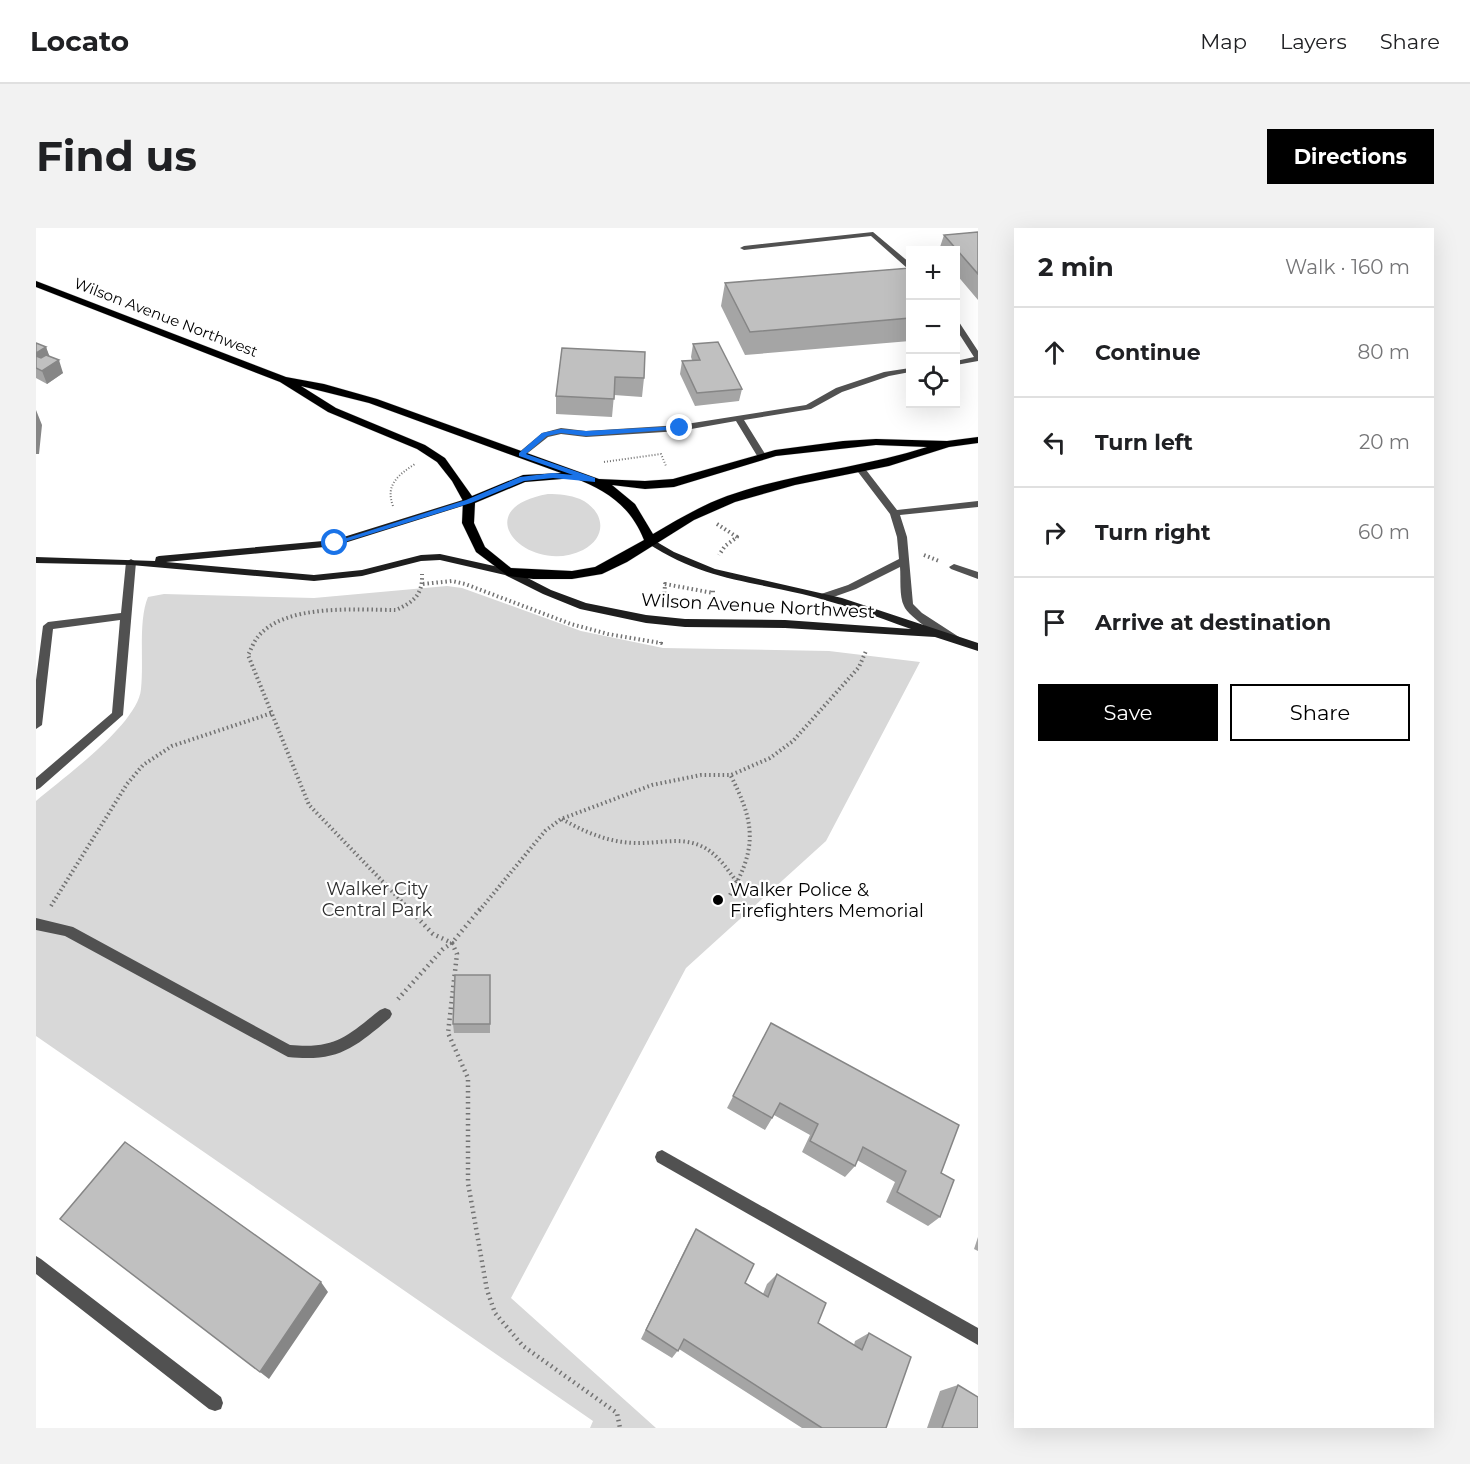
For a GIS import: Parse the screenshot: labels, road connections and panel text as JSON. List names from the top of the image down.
{
  "streets": {
    "main road": ["Wilson Avenue Northwest"]
  },
  "parks": ["Walker City Central Park"],
  "places": ["Walker Police & Firefighters Memorial"],
  "page": {
    "header": "Locato",
    "nav": ["Map", "Layers", "Share"],
    "buttons": [
      "Directions",
      ["Save", "Share"]
    ],
    "title": "Find us",
    "heading": ["2 min", "Walk · 160 m"],
    "map_buttons": ["+", "−"],
    "list": [
      ["Continue", "80 m"],
      ["Turn left", "20 m"],
      ["Turn right", "60 m"],
      "Arrive at destination"
    ]
  }
}
